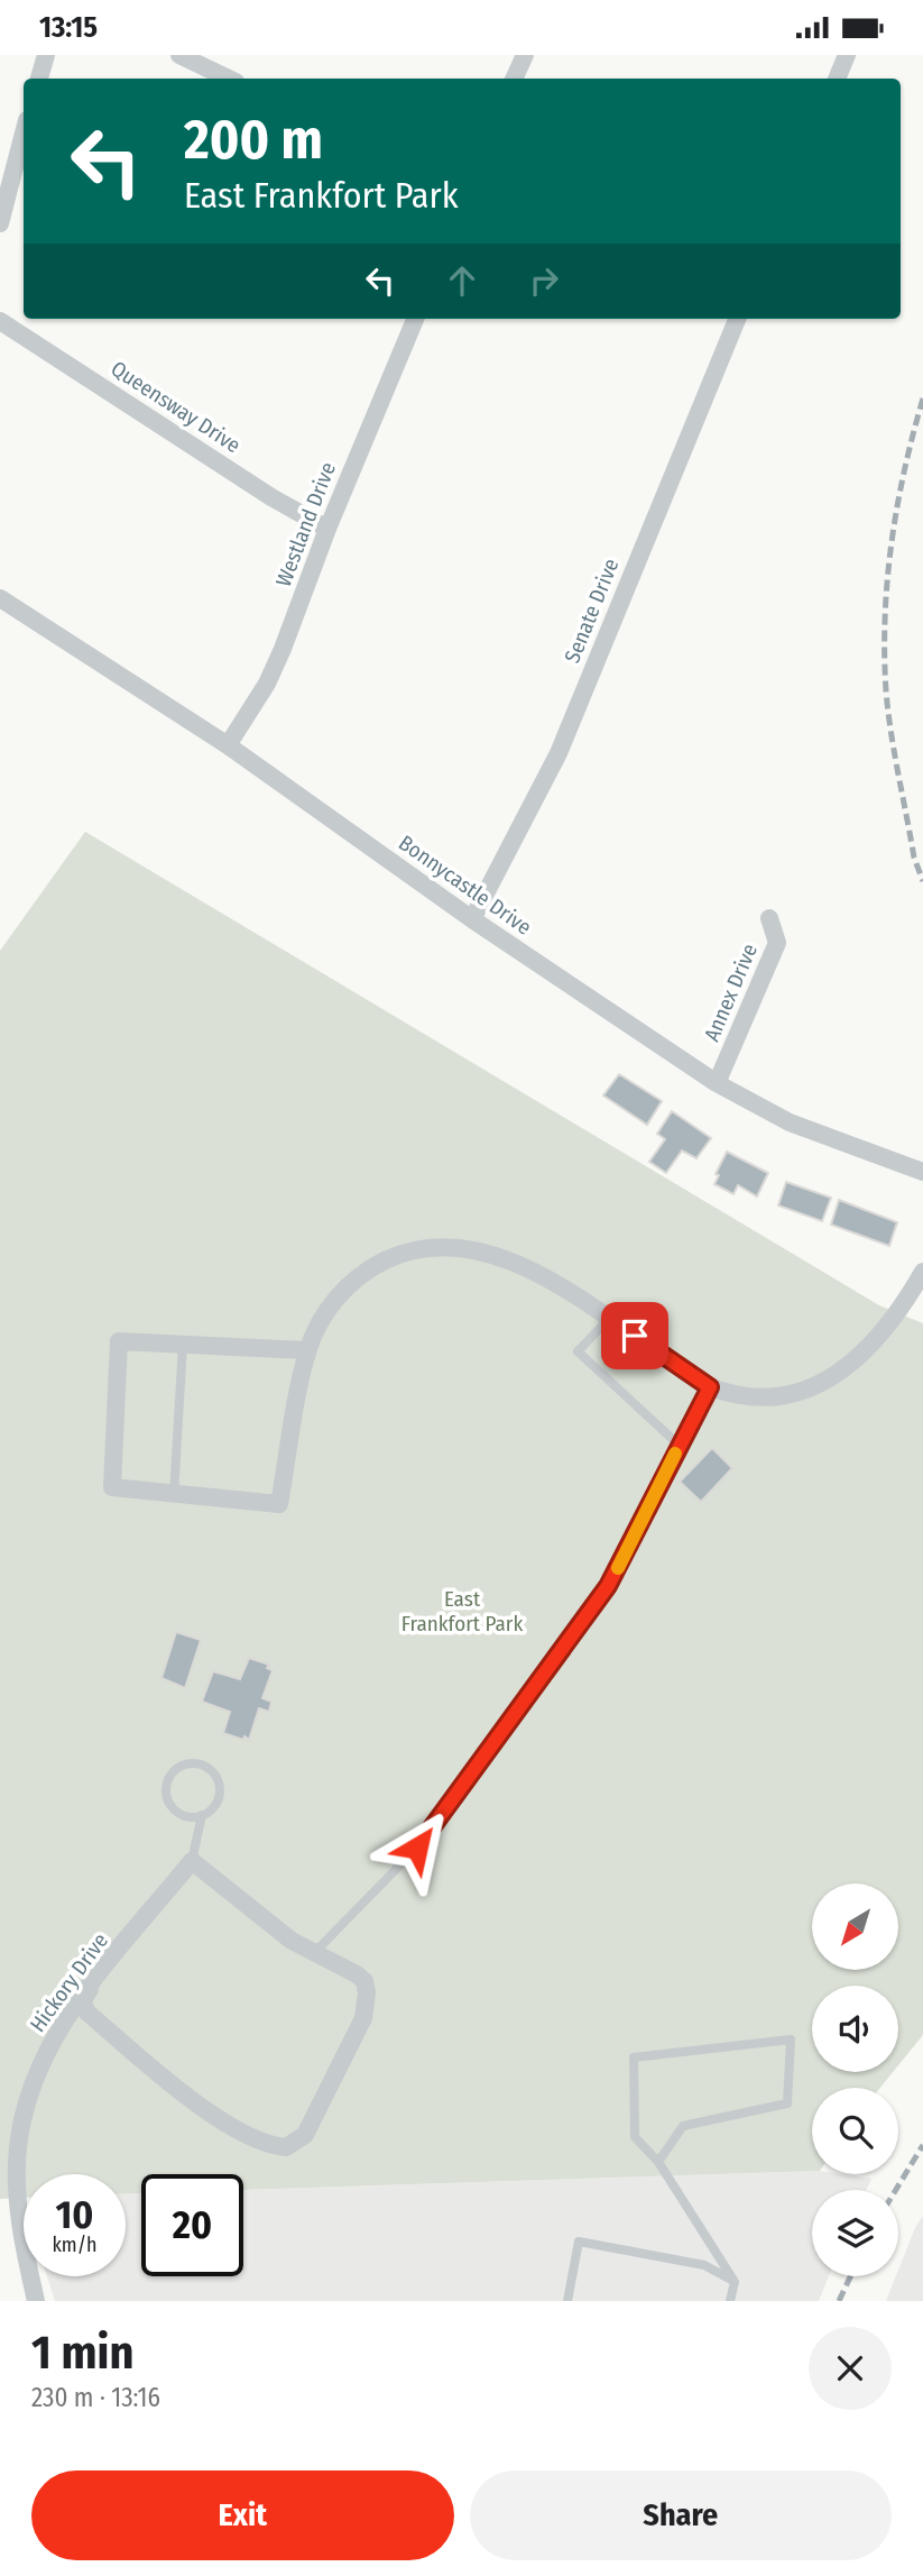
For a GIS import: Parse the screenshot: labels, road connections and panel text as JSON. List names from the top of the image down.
{
  "streets": {
    "street": [
      "Queensway Drive",
      "Westland Drive",
      "Senate Drive",
      "Bonnycastle Drive",
      "Annex Drive",
      "Hickory Drive"
    ]
  },
  "crossings": [
    ["Queensway Drive", "Westland Drive"],
    ["Westland Drive", "Bonnycastle Drive"],
    ["Senate Drive", "Bonnycastle Drive"],
    ["Bonnycastle Drive", "Annex Drive"]
  ],
  "parks": ["East Frankfort Park"],
  "north": "bottom left",
  "page": {
    "status": "13:15",
    "turn": ["200 m", "East Frankfort Park"],
    "speed": "10 km/h",
    "limit": "20",
    "heading": ["1 min", "230 m · 13:16"],
    "buttons": ["Exit", "Share"]
  }
}
